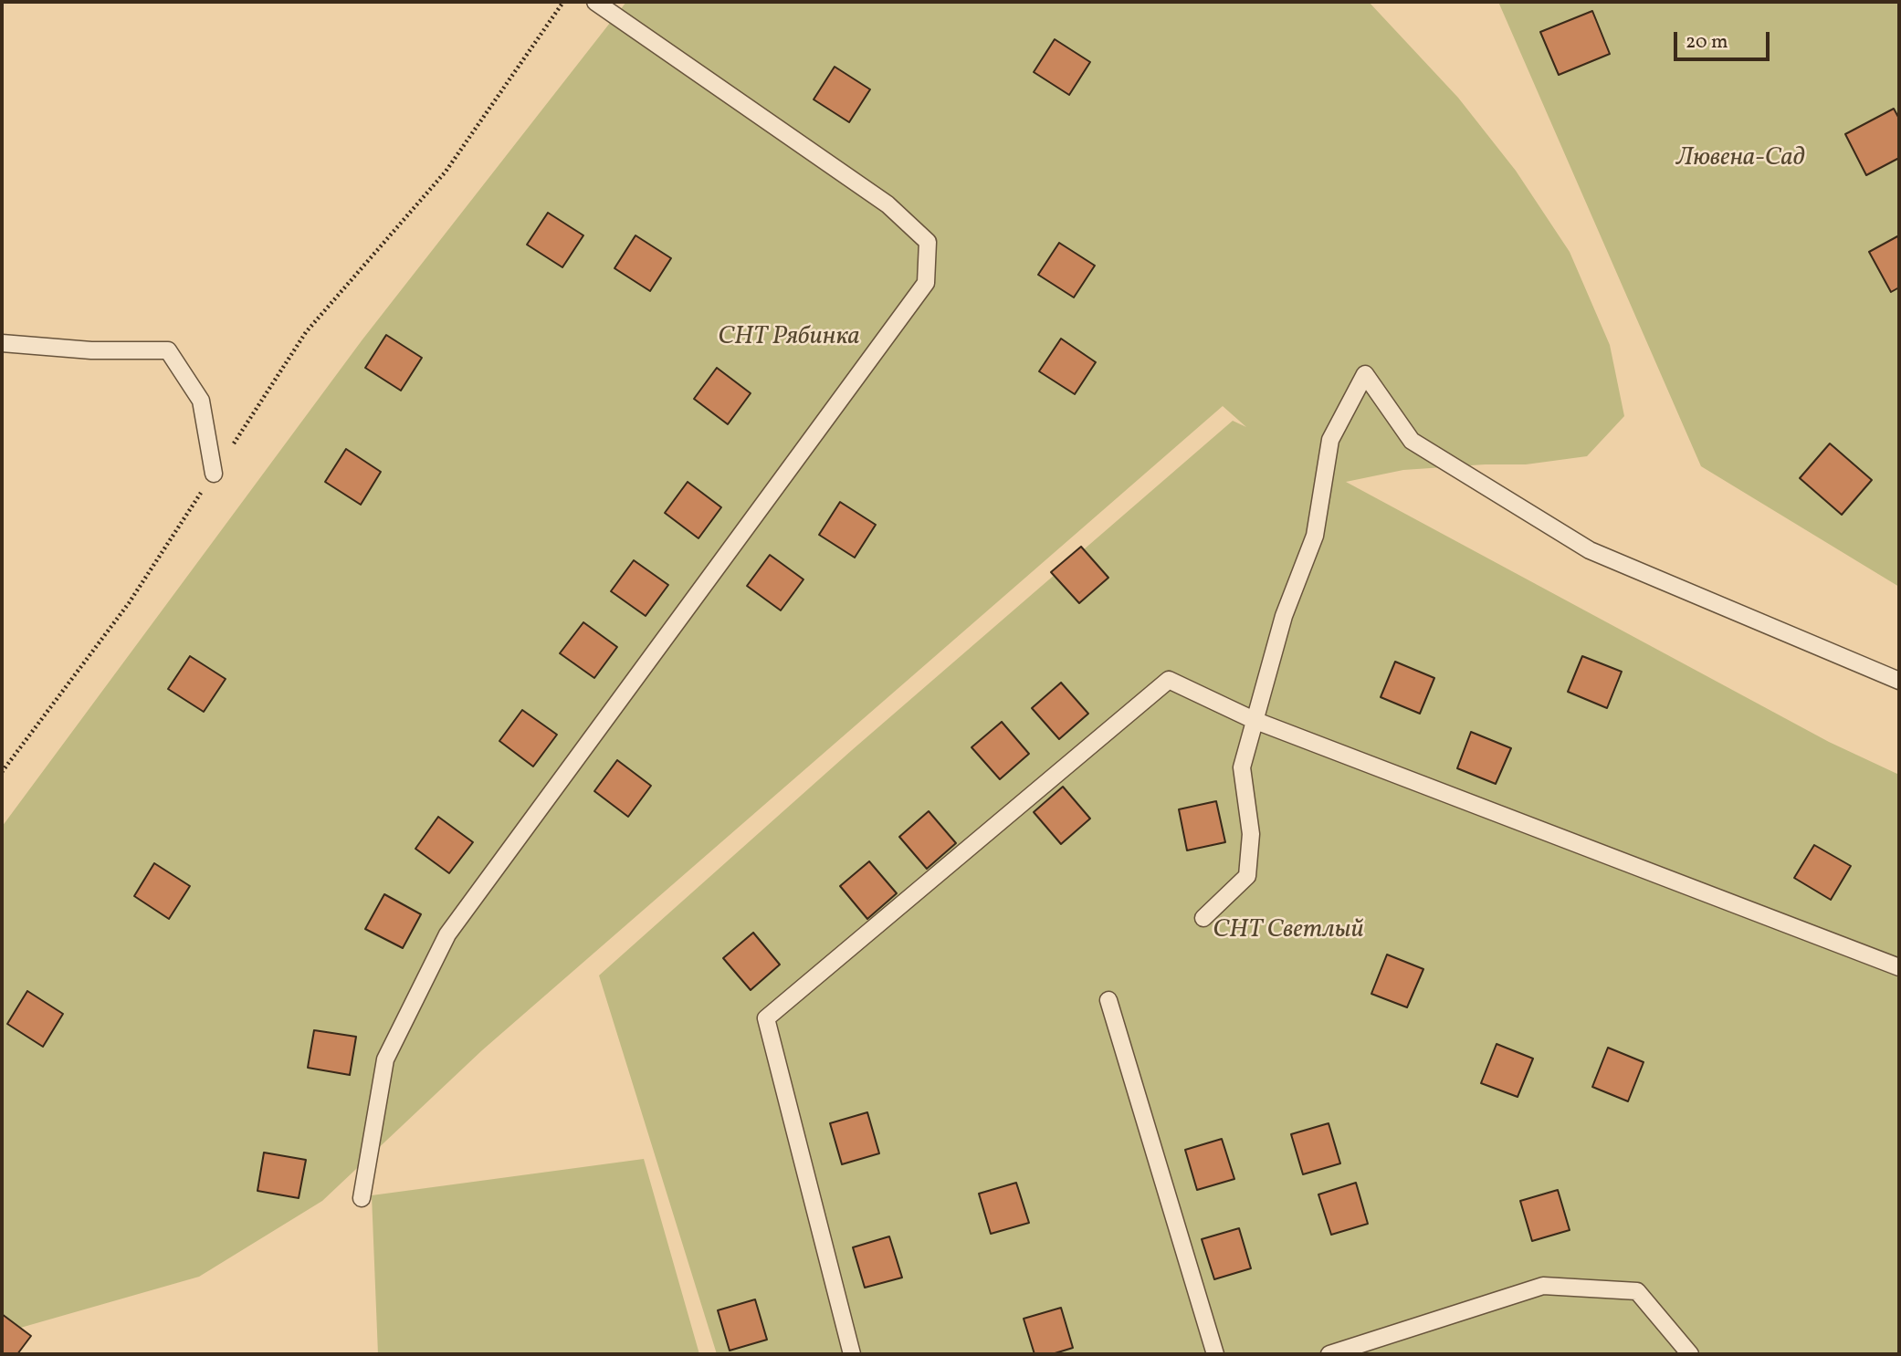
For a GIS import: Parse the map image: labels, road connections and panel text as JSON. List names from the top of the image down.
{
  "parks": ["Лювена-Сад", "СНТ Рябинка", "СНТ Светлый"],
  "scale_bar": "20 m"
}
